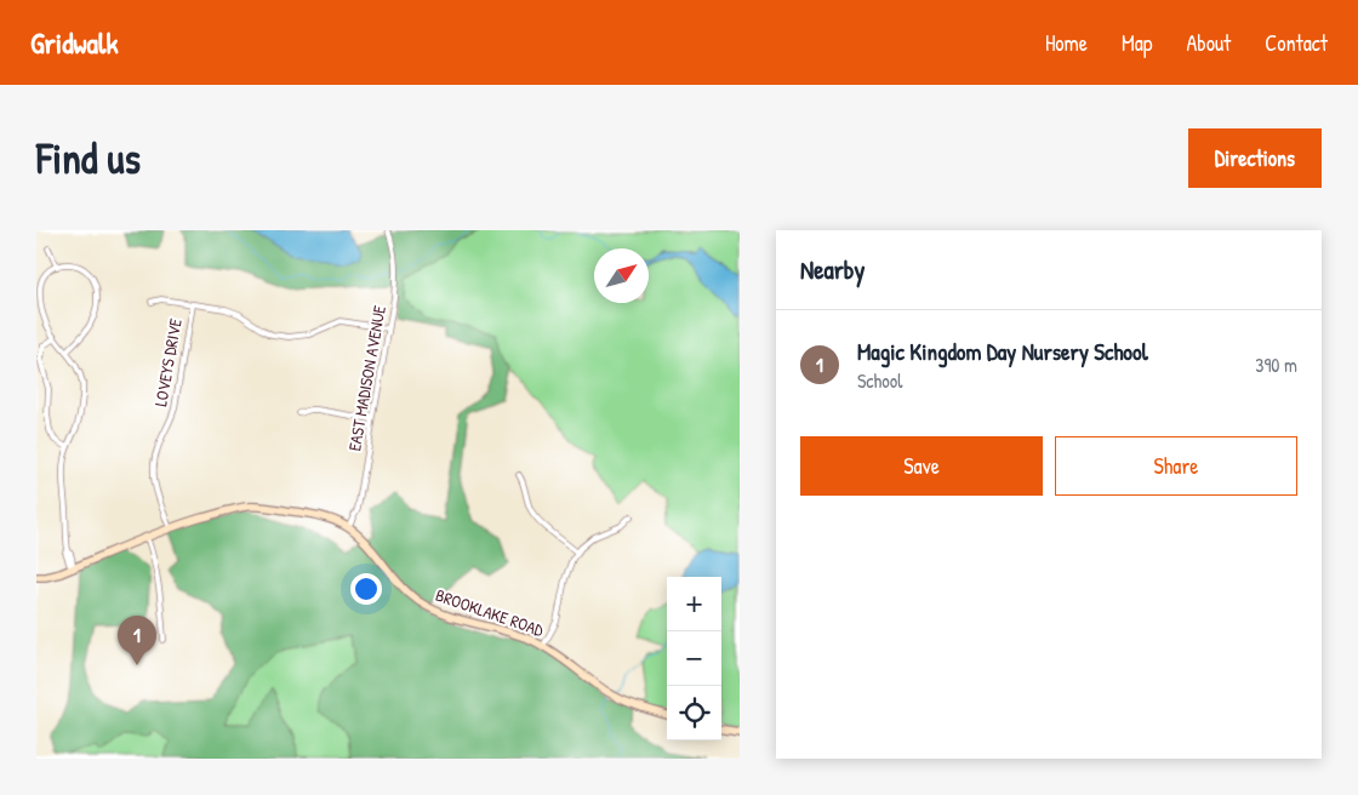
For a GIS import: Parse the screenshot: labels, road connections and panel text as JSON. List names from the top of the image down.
{
  "streets": {
    "street": ["LOVEYS DRIVE", "EAST MADISON AVENUE", "BROOKLAKE ROAD"]
  },
  "crossings": [
    ["LOVEYS DRIVE", "BROOKLAKE ROAD"],
    ["EAST MADISON AVENUE", "BROOKLAKE ROAD"]
  ],
  "north": "top right",
  "page": {
    "header": "Gridwalk",
    "nav": [
      "Home",
      "Map",
      "About",
      "Contact"
    ],
    "buttons": [
      "Directions",
      ["Save", "Share"]
    ],
    "title": "Find us",
    "heading": "Nearby",
    "list": [
      {
        "mark": "1",
        "name": "Magic Kingdom Day Nursery School",
        "note": "School",
        "value": "390 m"
      }
    ],
    "map_buttons": ["+", "−"],
    "pins": "1"
  }
}
